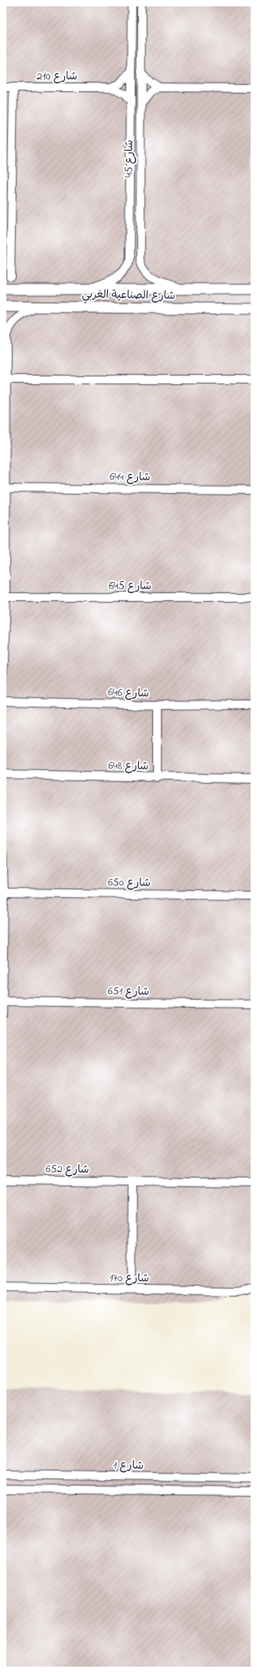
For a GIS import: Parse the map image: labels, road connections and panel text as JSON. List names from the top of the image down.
{
  "streets": {
    "main road": ["شارع الصناعية الغربي"],
    "street": [
      "شارع 210",
      "شارع 45",
      "شارع 644",
      "شارع 645",
      "شارع 646",
      "شارع 648",
      "شارع 650",
      "شارع 651",
      "شارع 652",
      "شارع 170",
      "شارع 1"
    ]
  },
  "crossings": [
    ["شارع 45", "شارع الصناعية الغربي"]
  ]
}
